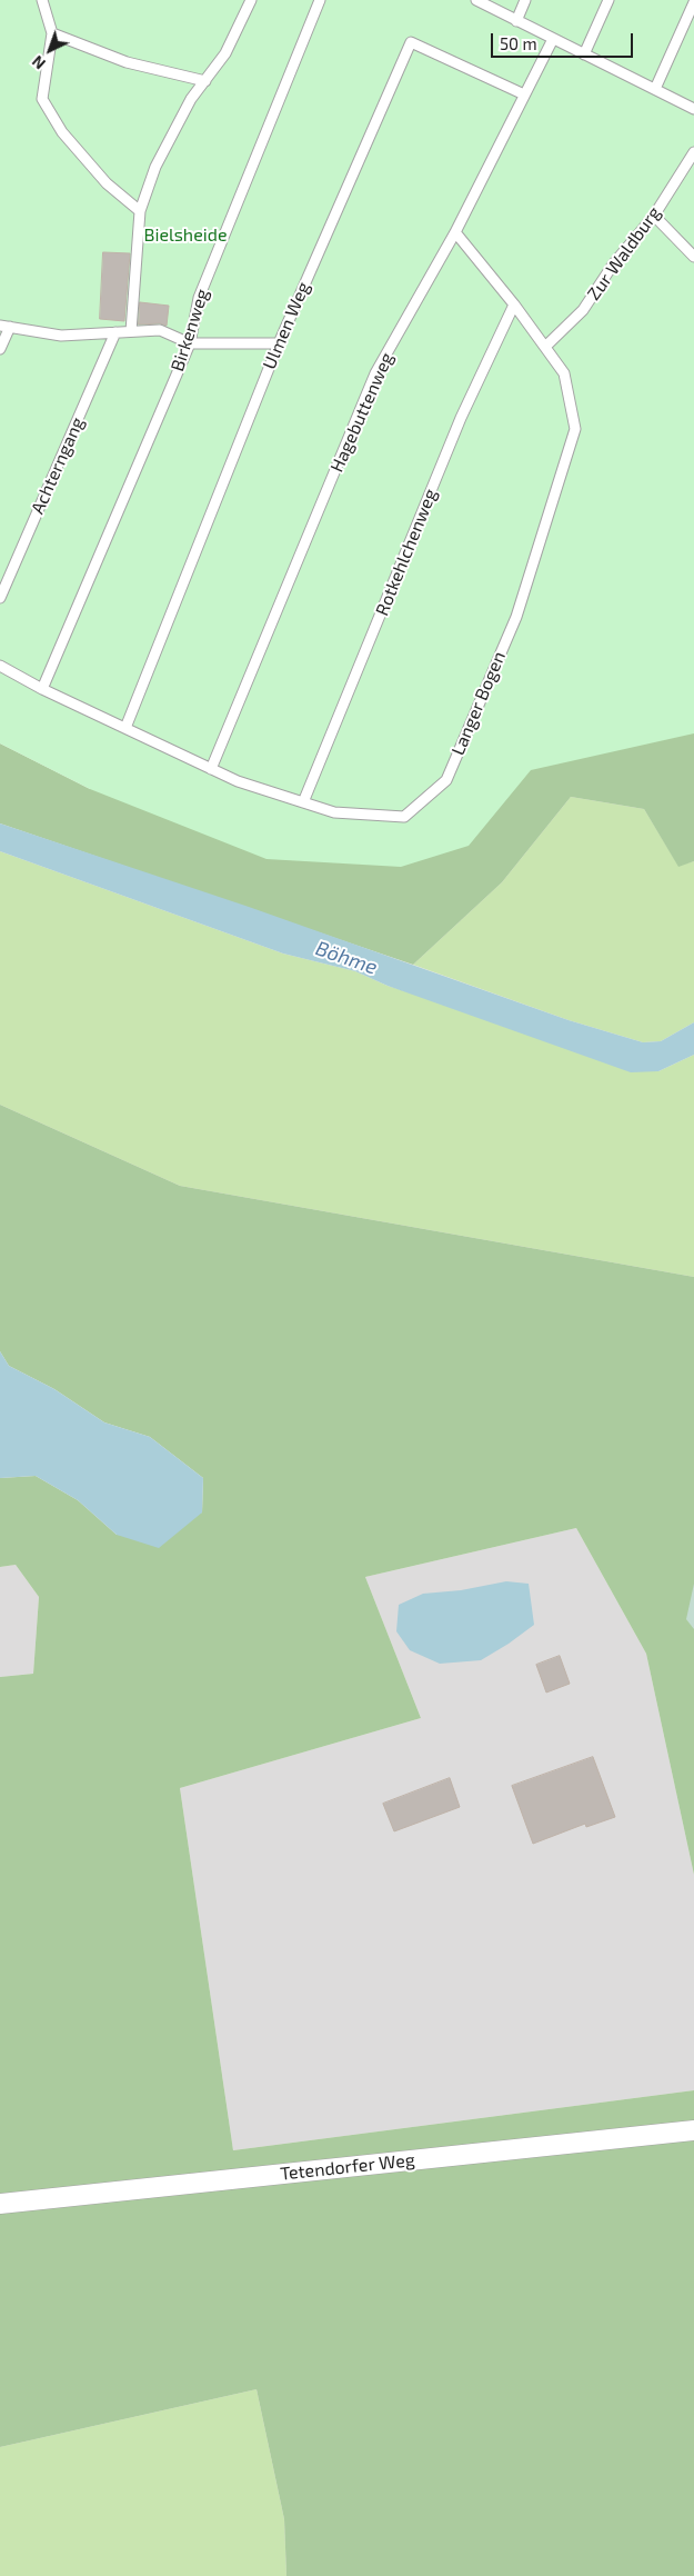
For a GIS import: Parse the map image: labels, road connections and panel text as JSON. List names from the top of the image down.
{
  "streets": {
    "street": ["Tetendorfer Weg"],
    "lane": [
      "Zur Waldburg",
      "Ulmen Weg",
      "Birkenweg",
      "Hagebuttenweg",
      "Achterngang",
      "Rotkehlchenweg",
      "Langer Bogen"
    ]
  },
  "crossings": [
    ["Zur Waldburg", "Langer Bogen"],
    ["Ulmen Weg", "Hagebuttenweg"],
    ["Ulmen Weg", "Langer Bogen"],
    ["Birkenweg", "Langer Bogen"],
    ["Hagebuttenweg", "Langer Bogen"],
    ["Rotkehlchenweg", "Langer Bogen"]
  ],
  "water": ["Böhme"],
  "parks": ["Bielsheide"],
  "scale_bar": "50 m",
  "north": "bottom left"
}
